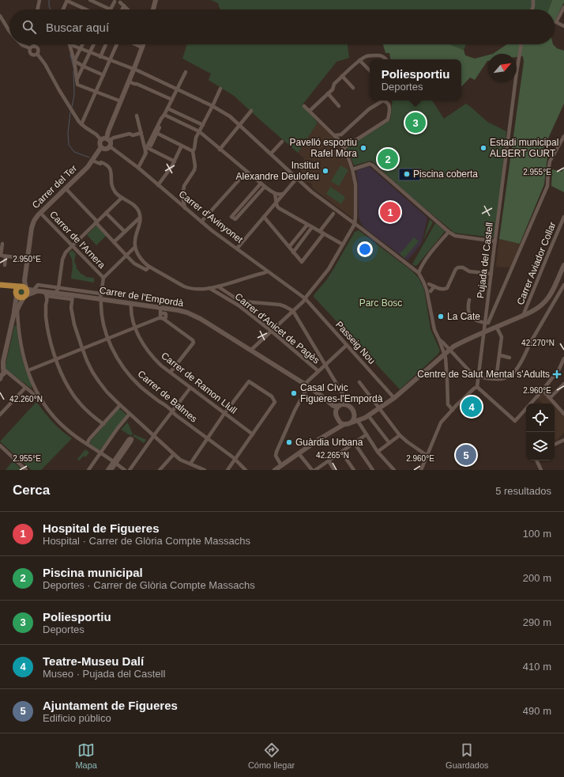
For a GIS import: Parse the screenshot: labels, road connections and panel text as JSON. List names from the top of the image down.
{
  "streets": {
    "main road": ["Carrer del Ter", "Carrer de l'Empordà"],
    "street": [
      "Carrer d'Avinyonet",
      "Carrer de l'Arnera",
      "Pujada del Castell",
      "Carrer Aviador Collar",
      "Carrer d'Anicet de Pagès",
      "Passeig Nou",
      "Carrer de Ramon Llull",
      "Carrer de Balmes"
    ]
  },
  "crossings": [
    ["Carrer del Ter", "Carrer d'Avinyonet"],
    ["Carrer del Ter", "Carrer de l'Arnera"],
    ["Carrer del Ter", "Carrer de l'Empordà"],
    ["Carrer d'Avinyonet", "Passeig Nou"],
    ["Carrer de l'Arnera", "Carrer de Balmes"],
    ["Carrer de l'Empordà", "Carrer de Ramon Llull"],
    ["Carrer de l'Empordà", "Carrer de Balmes"]
  ],
  "parks": ["Parc Bosc"],
  "places": {
    "other": [
      "Pavelló esportiu Rafel Mora",
      "Estadi municipal ALBERT GURT",
      "Institut Alexandre Deulofeu",
      "Piscina coberta",
      "La Cate",
      "Casal Cívic Figueres-l'Empordà",
      "Guàrdia Urbana"
    ],
    "health": ["Centre de Salut Mental s'Adults"]
  },
  "north": "top right",
  "page": {
    "search": "Buscar aquí",
    "popup": ["Poliesportiu", "Deportes"],
    "pins": [
      "3",
      "2",
      "1",
      "4",
      "5"
    ],
    "heading": ["Cerca", "5 resultados"],
    "list": [
      {
        "mark": "1",
        "name": "Hospital de Figueres",
        "note": "Hospital · Carrer de Glòria Compte Massachs",
        "value": "100 m"
      },
      {
        "mark": "2",
        "name": "Piscina municipal",
        "note": "Deportes · Carrer de Glòria Compte Massachs",
        "value": "200 m"
      },
      {
        "mark": "3",
        "name": "Poliesportiu",
        "note": "Deportes",
        "value": "290 m"
      },
      {
        "mark": "4",
        "name": "Teatre-Museu Dalí",
        "note": "Museo · Pujada del Castell",
        "value": "410 m"
      },
      {
        "mark": "5",
        "name": "Ajuntament de Figueres",
        "note": "Edificio público",
        "value": "490 m"
      }
    ],
    "nav": ["Mapa", "Cómo llegar", "Guardados"]
  },
  "coordinates": [
    "2.955°E",
    "2.950°E",
    "42.270°N",
    "2.960°E",
    "42.260°N",
    "42.265°N"
  ]
}
